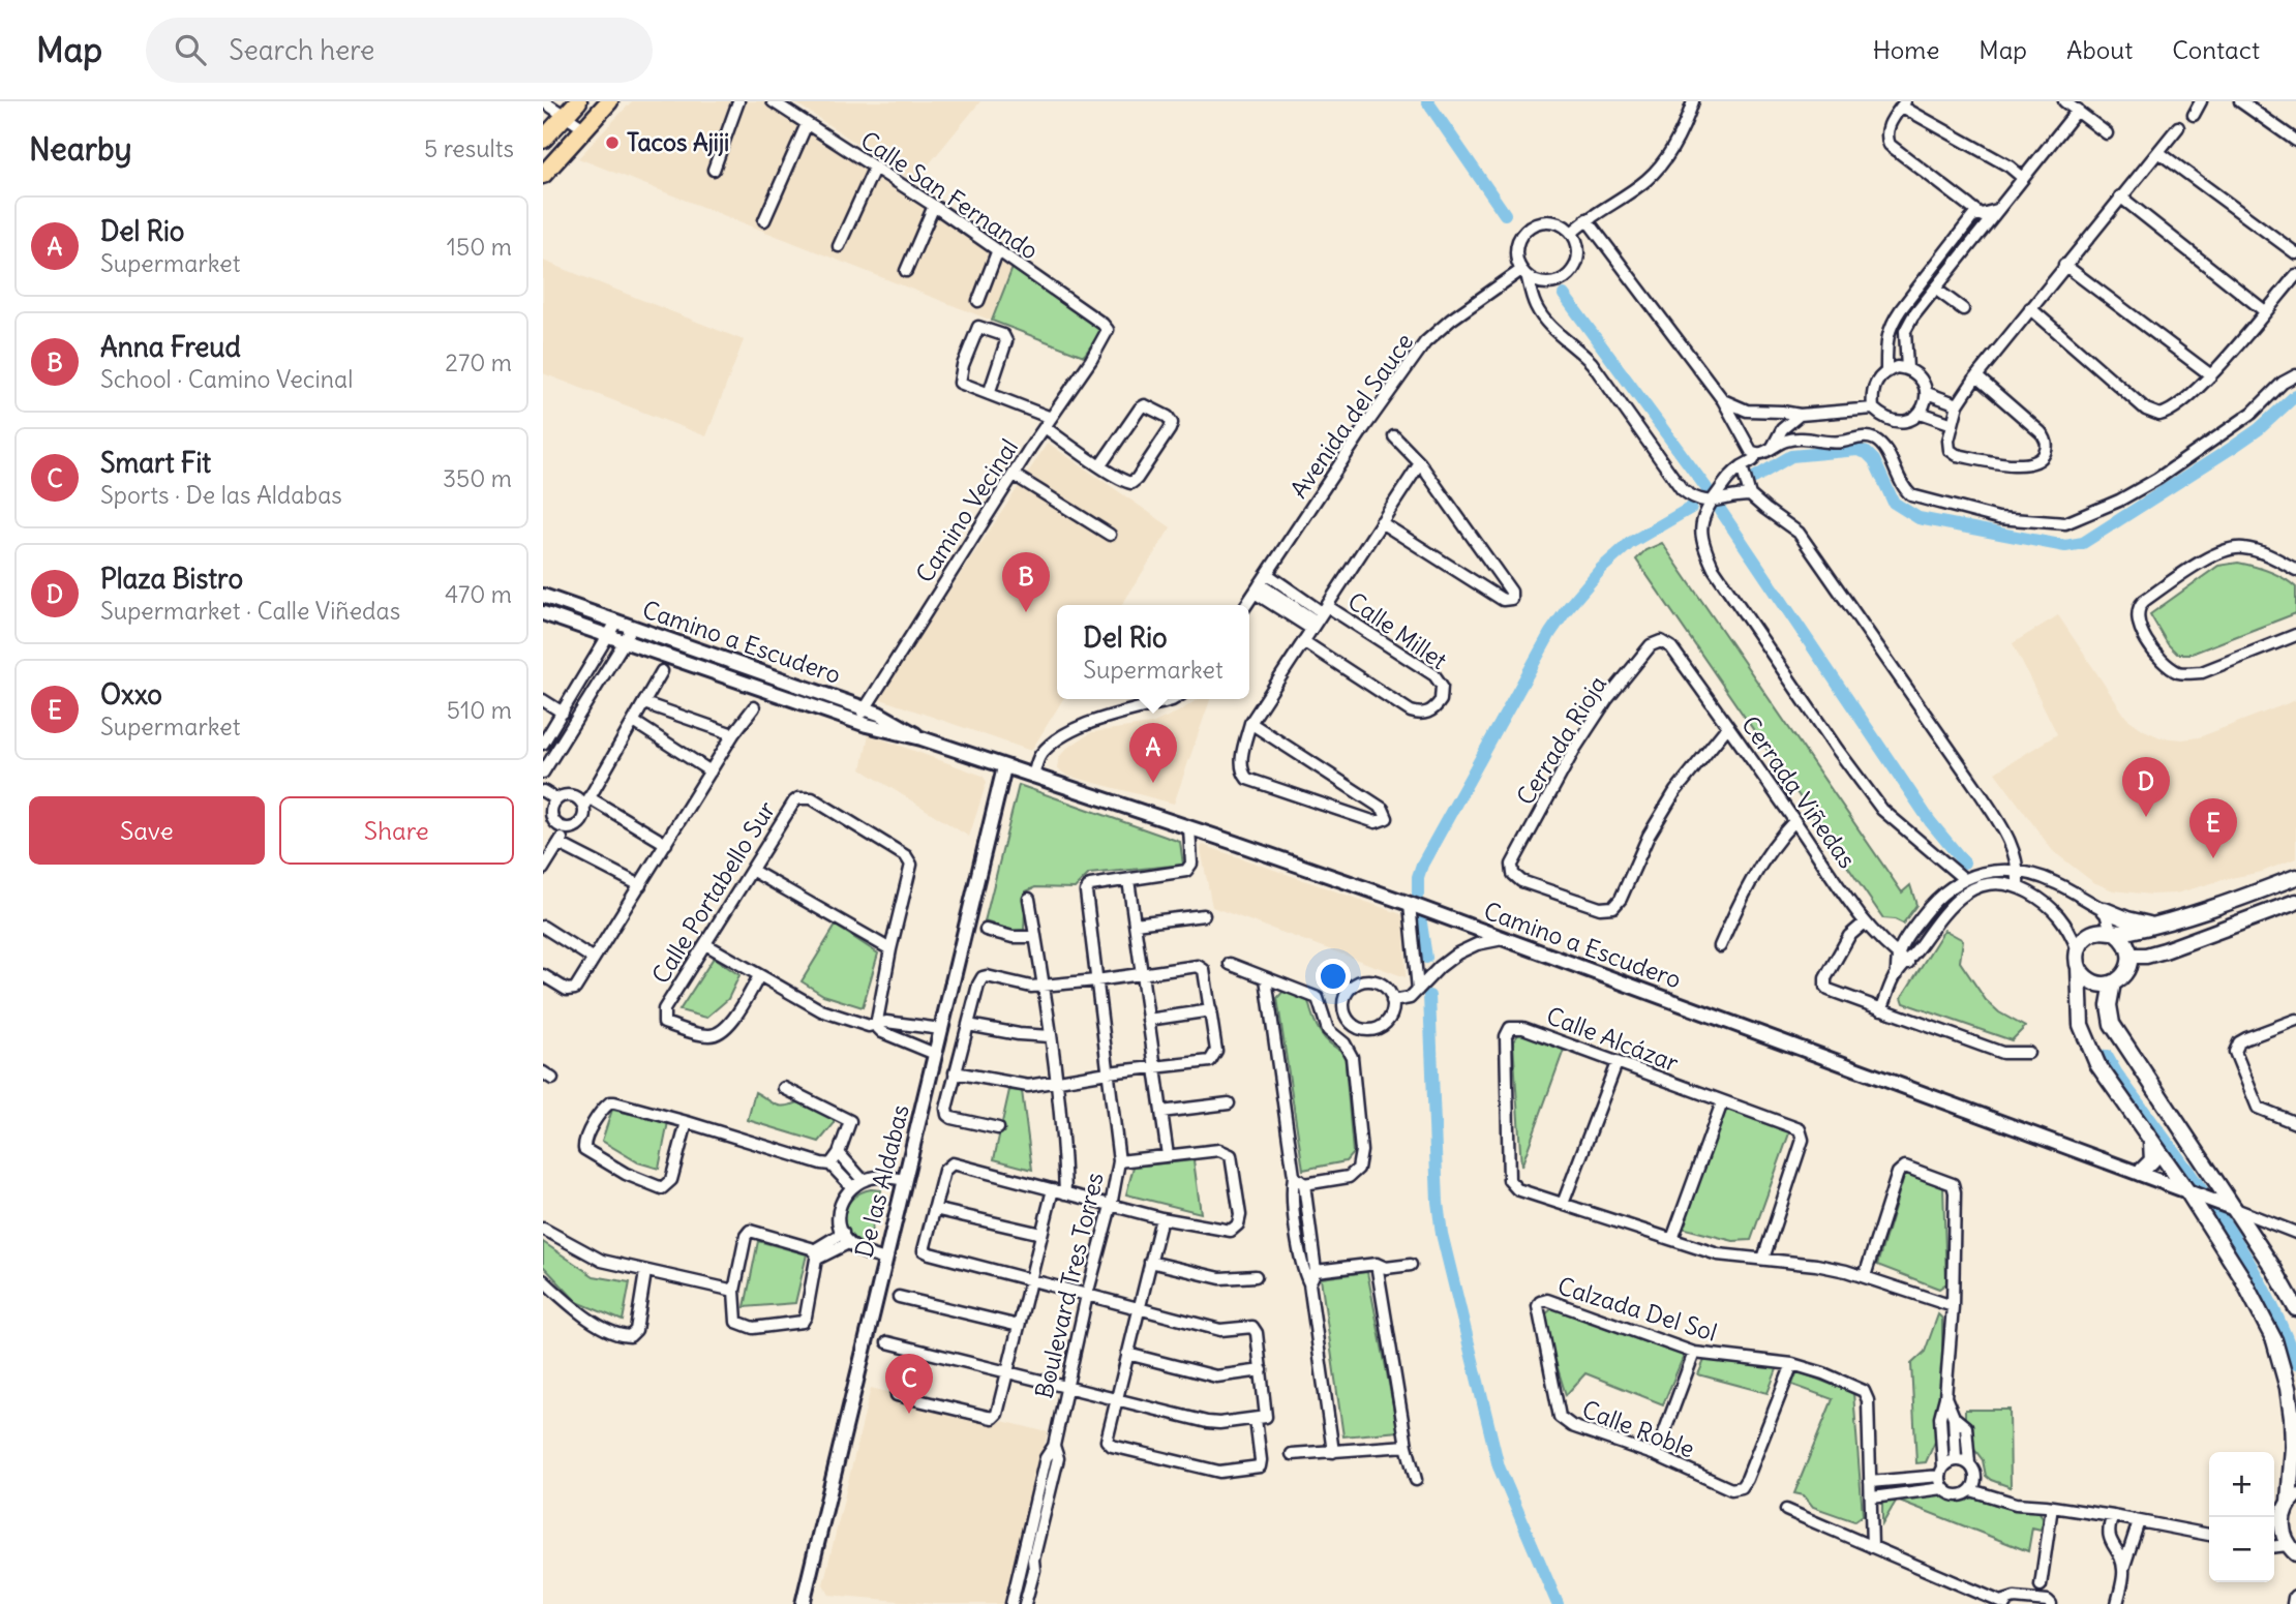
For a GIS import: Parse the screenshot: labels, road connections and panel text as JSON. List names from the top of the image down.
{
  "streets": {
    "street": [
      "Calle San Fernando",
      "Avenida del Sauce",
      "Camino Vecinal",
      "Calle Millet",
      "Camino a Escudero",
      "Cerrada Rioja",
      "Cerrada Viñedas",
      "Calle Portabello Sur",
      "Calle Alcázar",
      "De las Aldabas",
      "Boulevard Tres Torres",
      "Calzada Del Sol",
      "Calle Roble"
    ]
  },
  "crossings": [
    ["Calle San Fernando", "Camino Vecinal"],
    ["Camino Vecinal", "Camino a Escudero"],
    ["Camino a Escudero", "De las Aldabas"],
    ["Cerrada Rioja", "Cerrada Viñedas"],
    ["Calzada Del Sol", "Calle Roble"]
  ],
  "places": ["Tacos Ajiji"],
  "page": {
    "header": "Map",
    "search": "Search here",
    "nav": [
      "Home",
      "Map",
      "About",
      "Contact"
    ],
    "heading": ["Nearby", "5 results"],
    "list": [
      {
        "mark": "A",
        "name": "Del Rio",
        "note": "Supermarket",
        "value": "150 m"
      },
      {
        "mark": "B",
        "name": "Anna Freud",
        "note": "School · Camino Vecinal",
        "value": "270 m"
      },
      {
        "mark": "C",
        "name": "Smart Fit",
        "note": "Sports · De las Aldabas",
        "value": "350 m"
      },
      {
        "mark": "D",
        "name": "Plaza Bistro",
        "note": "Supermarket · Calle Viñedas",
        "value": "470 m"
      },
      {
        "mark": "E",
        "name": "Oxxo",
        "note": "Supermarket",
        "value": "510 m"
      }
    ],
    "pins": [
      "B",
      "A",
      "D",
      "E",
      "C"
    ],
    "popup": ["Del Rio", "Supermarket"],
    "buttons": ["Save", "Share"],
    "map_buttons": ["+", "−"]
  }
}
